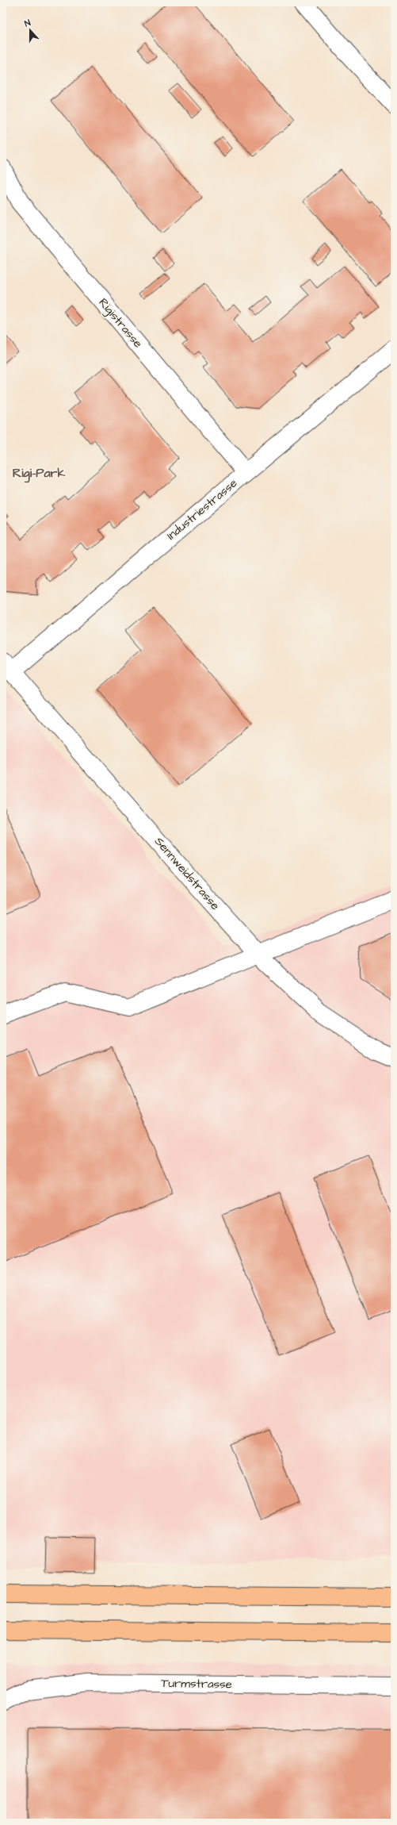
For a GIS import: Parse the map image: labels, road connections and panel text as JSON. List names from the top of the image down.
{
  "streets": {
    "street": [
      "Rigistrasse",
      "Industriestrasse",
      "Sennweidstrasse",
      "Turmstrasse"
    ]
  },
  "crossings": [
    ["Rigistrasse", "Industriestrasse"],
    ["Industriestrasse", "Sennweidstrasse"]
  ],
  "districts": ["Rigi-Park"],
  "north": "top"
}
